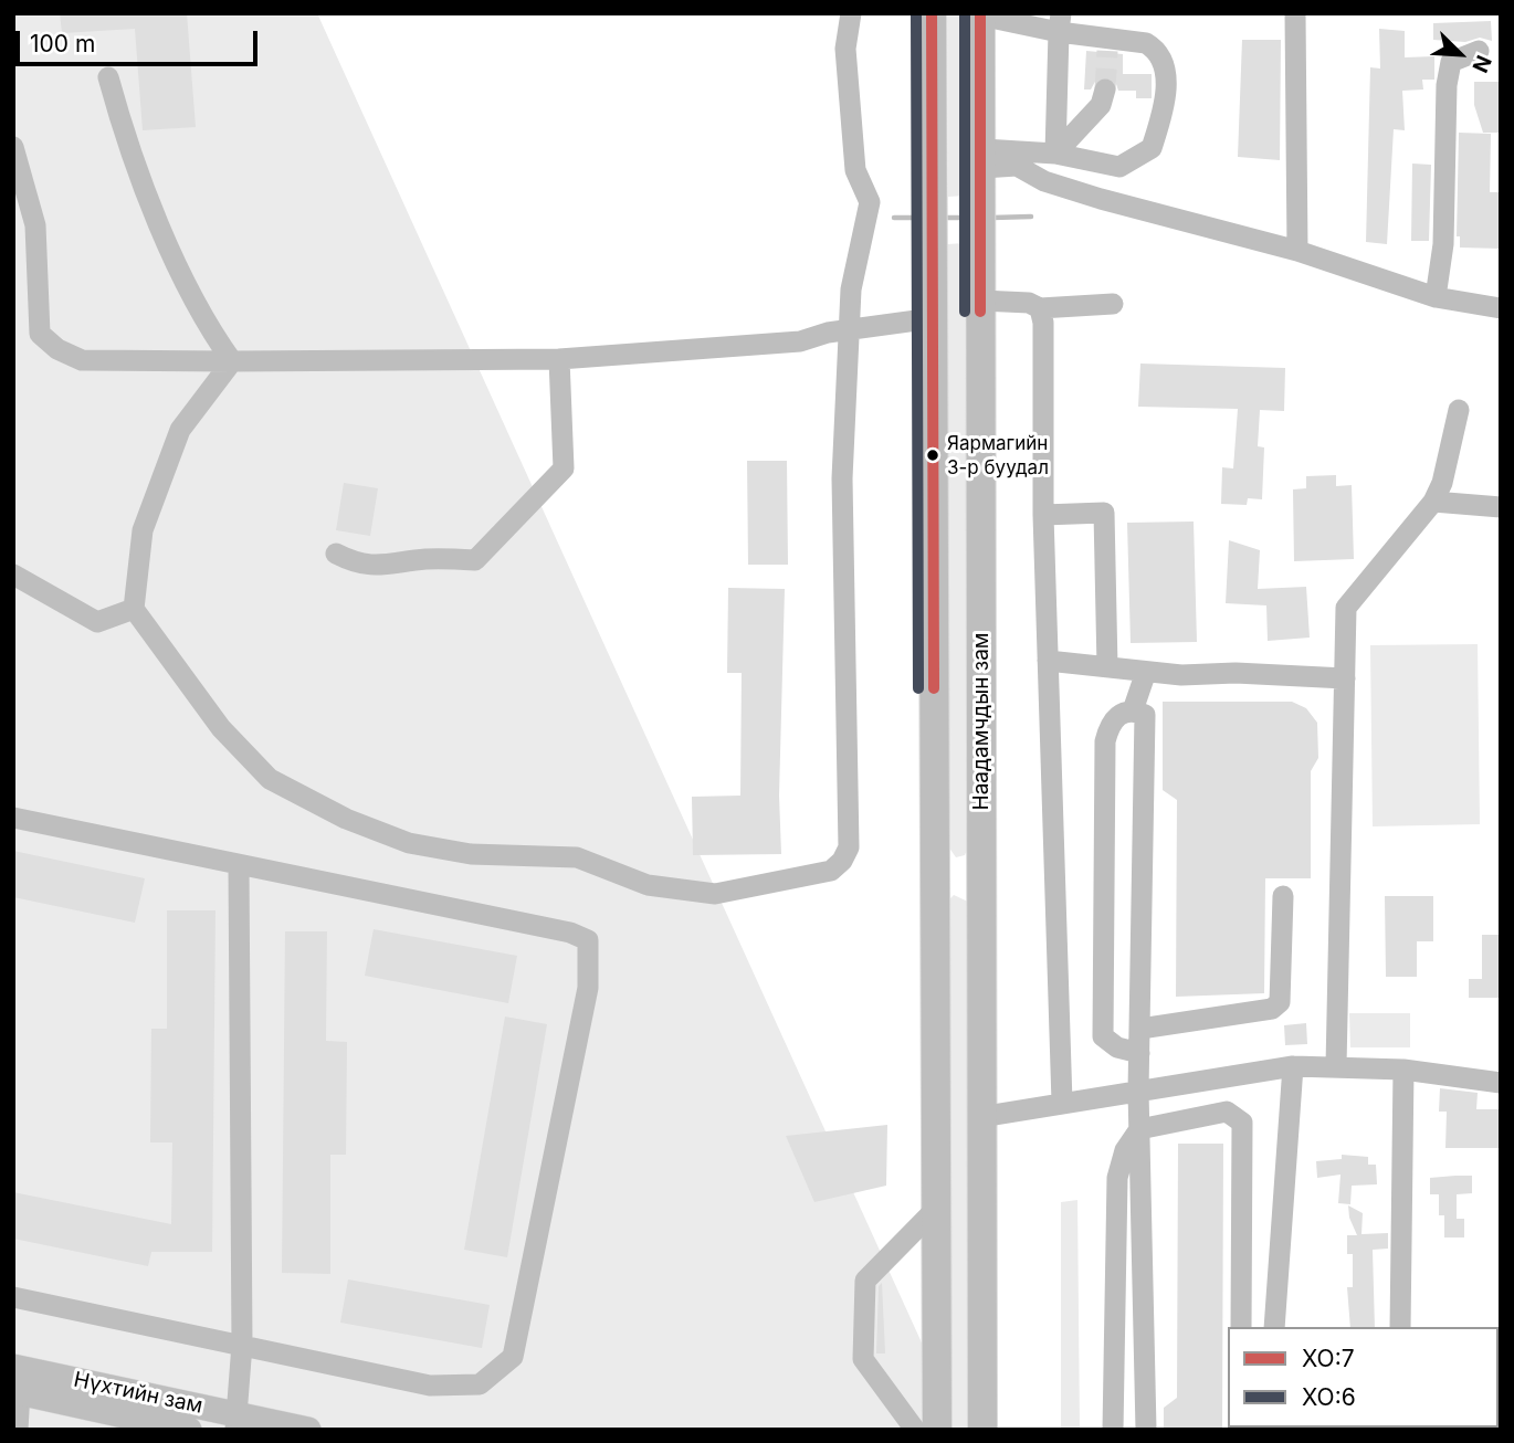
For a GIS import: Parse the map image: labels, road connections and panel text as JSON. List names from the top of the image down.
{
  "streets": {
    "highway": ["Наадамчдын зам"],
    "main road": ["Нүхтийн зам"]
  },
  "places": ["Яармагийн 3-р буудал"],
  "lines": ["transit line ХО:7", "transit line ХО:6"],
  "legend": ["ХО:7", "ХО:6"],
  "scale_bar": "100 m",
  "north": "bottom right"
}
